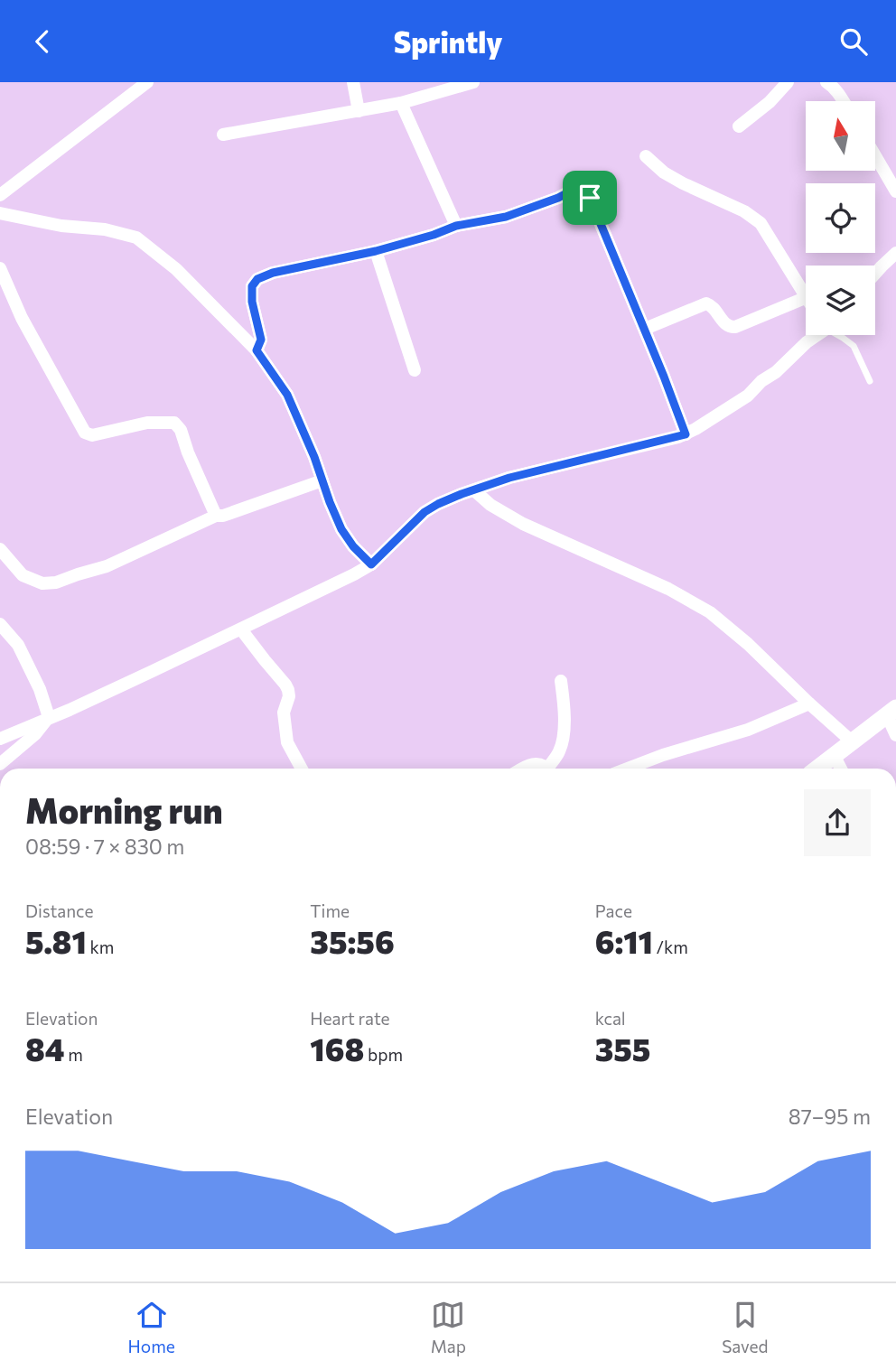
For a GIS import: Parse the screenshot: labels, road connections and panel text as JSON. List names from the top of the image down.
{
  "north": "top",
  "page": {
    "header": "Sprintly",
    "heading": ["Morning run", "08:59 · 7 × 830 m"],
    "stats": [
      ["Distance", "5.81 km"],
      ["Time", "35:56"],
      ["Pace", "6:11 /km"],
      ["Elevation", "84 m"],
      ["Heart rate", "168 bpm"],
      ["kcal", "355"]
    ],
    "chart": ["Elevation", "87–95 m"],
    "tabs": ["Home", "Map", "Saved"]
  }
}
